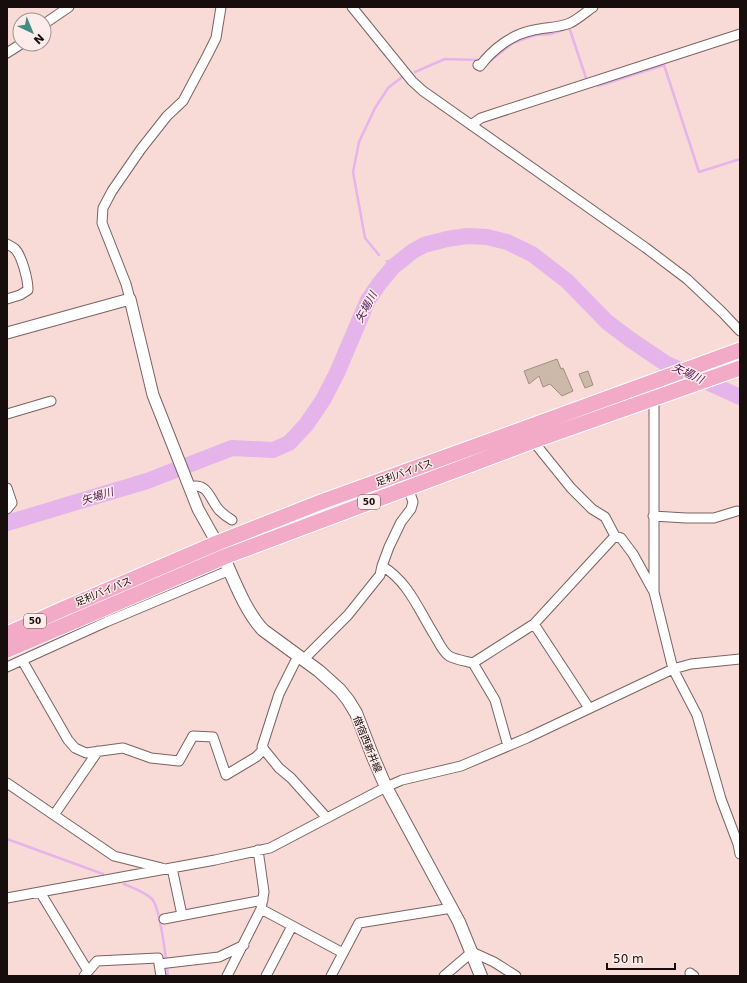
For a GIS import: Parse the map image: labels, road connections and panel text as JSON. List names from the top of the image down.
{
  "streets": {
    "highway": ["足利バイパス", "50"],
    "main road": ["借宿西新井線"]
  },
  "crossings": [
    ["足利バイパス", "50"],
    ["足利バイパス", "借宿西新井線"]
  ],
  "water": ["矢場川"],
  "scale_bar": "50 m",
  "north": "bottom right"
}
